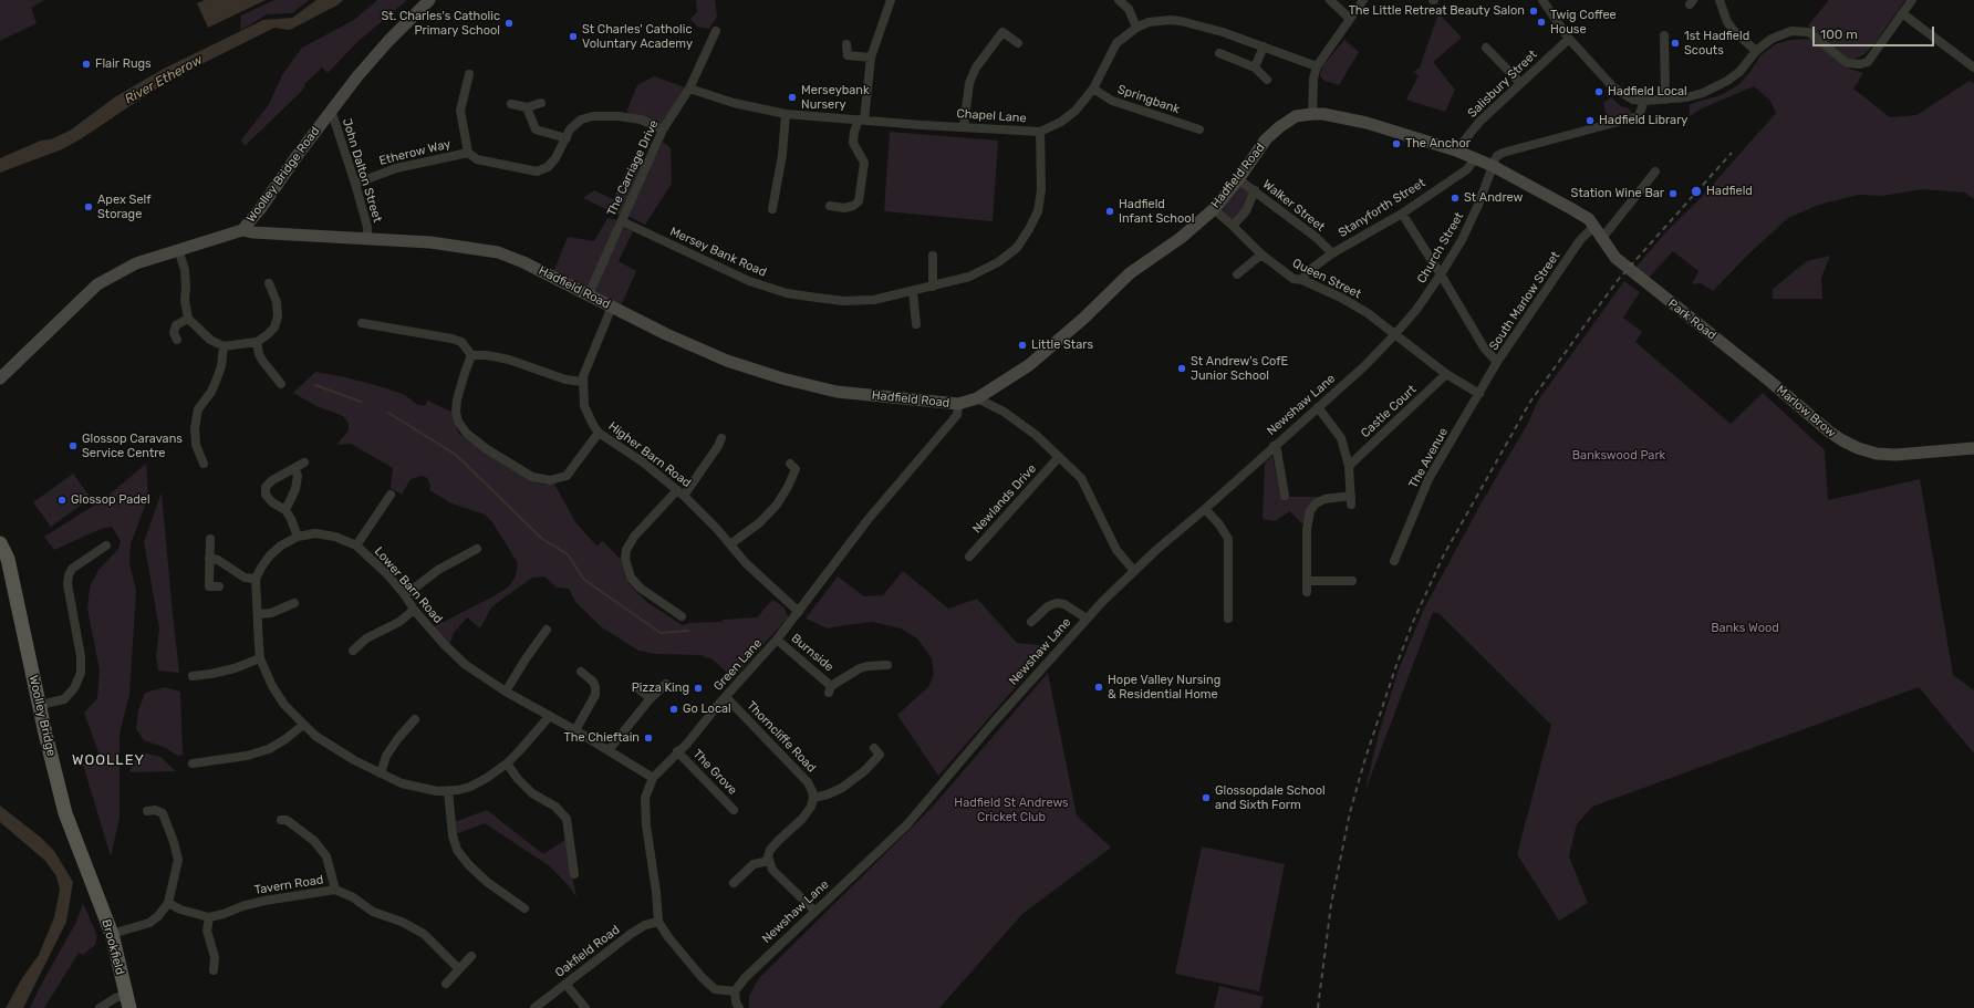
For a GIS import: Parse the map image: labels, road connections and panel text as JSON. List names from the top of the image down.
{
  "streets": {
    "main road": ["Woolley Bridge", "Brookfield"],
    "street": [
      "Salisbury Street",
      "Springbank",
      "Chapel Lane",
      "Etherow Way",
      "The Carriage Drive",
      "John Dalton Street",
      "Woolley Bridge Road",
      "Hadfield Road",
      "Walker Street",
      "Stanyforth Street",
      "Church Street",
      "Mersey Bank Road",
      "Queen Street",
      "South Marlow Street",
      "Park Road",
      "Newshaw Lane",
      "Castle Court",
      "Marlow Brow",
      "Higher Barn Road",
      "The Avenue",
      "Newlands Drive",
      "Lower Barn Road",
      "Burnside",
      "Green Lane",
      "Thorncliffe Road",
      "The Grove",
      "Tavern Road",
      "Oakfield Road"
    ]
  },
  "crossings": [
    ["Salisbury Street", "Hadfield Road"],
    ["Springbank", "Chapel Lane"],
    ["Chapel Lane", "The Carriage Drive"],
    ["Chapel Lane", "Mersey Bank Road"],
    ["Etherow Way", "The Carriage Drive"],
    ["Etherow Way", "John Dalton Street"],
    ["The Carriage Drive", "Hadfield Road"],
    ["The Carriage Drive", "Mersey Bank Road"],
    ["John Dalton Street", "Woolley Bridge Road"],
    ["John Dalton Street", "Hadfield Road"],
    ["Woolley Bridge Road", "Hadfield Road"],
    ["Hadfield Road", "Walker Street"],
    ["Hadfield Road", "Stanyforth Street"],
    ["Hadfield Road", "Church Street"],
    ["Hadfield Road", "Queen Street"],
    ["Hadfield Road", "South Marlow Street"],
    ["Hadfield Road", "Park Road"],
    ["Hadfield Road", "Higher Barn Road"],
    ["Hadfield Road", "Green Lane"],
    ["Walker Street", "Stanyforth Street"],
    ["Stanyforth Street", "Queen Street"],
    ["Church Street", "Queen Street"],
    ["Church Street", "Newshaw Lane"],
    ["Queen Street", "South Marlow Street"],
    ["Queen Street", "Newshaw Lane"],
    ["Queen Street", "Castle Court"],
    ["Queen Street", "The Avenue"],
    ["South Marlow Street", "The Avenue"],
    ["Park Road", "Marlow Brow"],
    ["Newshaw Lane", "Green Lane"],
    ["Higher Barn Road", "Green Lane"],
    ["Lower Barn Road", "Green Lane"],
    ["Burnside", "Green Lane"],
    ["Green Lane", "Thorncliffe Road"],
    ["Green Lane", "The Grove"],
    ["Green Lane", "Oakfield Road"],
    ["Woolley Bridge", "Brookfield"]
  ],
  "districts": ["WOOLLEY"],
  "water": ["River Etherow"],
  "parks": ["Bankswood Park", "Banks Wood", "Hadfield St Andrews Cricket Club"],
  "places": [
    "The Little Retreat Beauty Salon",
    "Twig Coffee House",
    "St. Charles's Catholic Primary School",
    "St Charles' Catholic Voluntary Academy",
    "1st Hadfield Scouts",
    "Flair Rugs",
    "Hadfield Local",
    "Merseybank Nursery",
    "Hadfield Library",
    "The Anchor",
    "Hadfield",
    "Station Wine Bar",
    "St Andrew",
    "Apex Self Storage",
    "Hadfield Infant School",
    "Little Stars",
    "St Andrew's CofE Junior School",
    "Glossop Caravans Service Centre",
    "Glossop Padel",
    "Hope Valley Nursing & Residential Home",
    "Pizza King",
    "Go Local",
    "The Chieftain",
    "Glossopdale School and Sixth Form"
  ],
  "scale_bar": "100 m"
}
